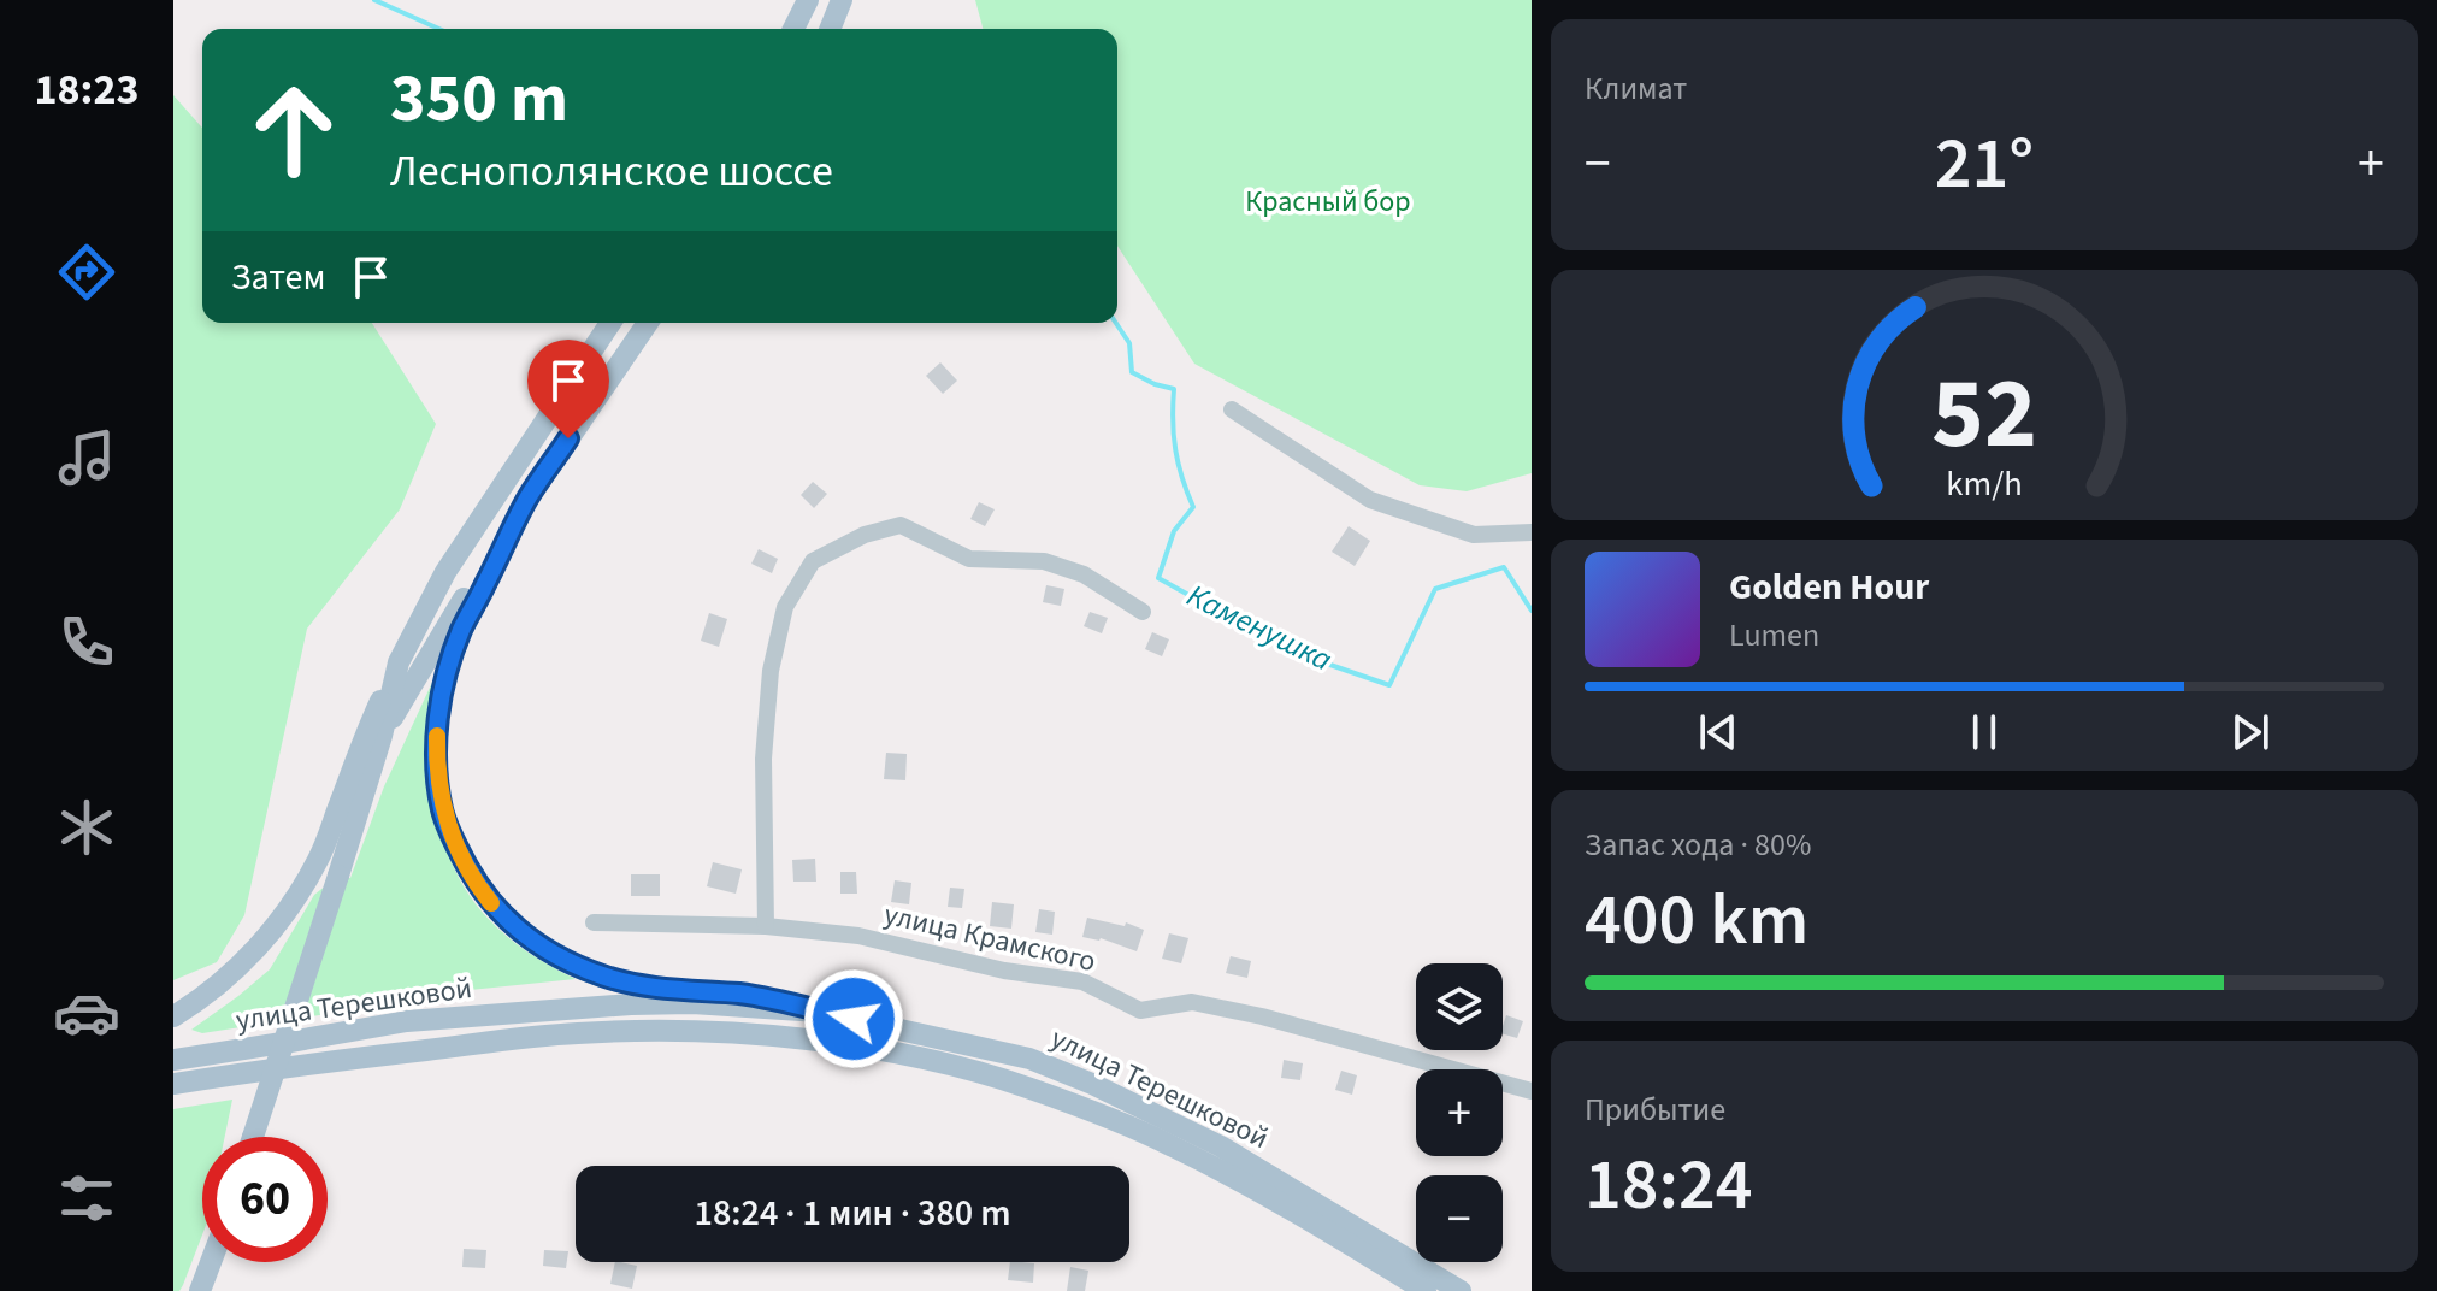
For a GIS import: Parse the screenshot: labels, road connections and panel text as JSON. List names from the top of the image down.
{
  "streets": {
    "main road": ["улица Терешковой"],
    "street": ["улица Крамского"]
  },
  "water": ["Каменушка"],
  "parks": ["Красный бор"],
  "page": {
    "tabs": "18:23",
    "tile": [
      "Климат",
      ["Запас хода · 80%", "400 km"],
      ["Прибытие", "18:24"]
    ],
    "turn": ["350 m", "Леснополянское шоссе"],
    "heat": ["−", "21°", "+"],
    "then": "Затем",
    "song": ["Golden Hour", "Lumen"],
    "map_buttons": ["+", "−"],
    "limit": "60",
    "trip": "18:24 · 1 мин · 380 m",
    "gauge": ["52", "km/h"]
  }
}
